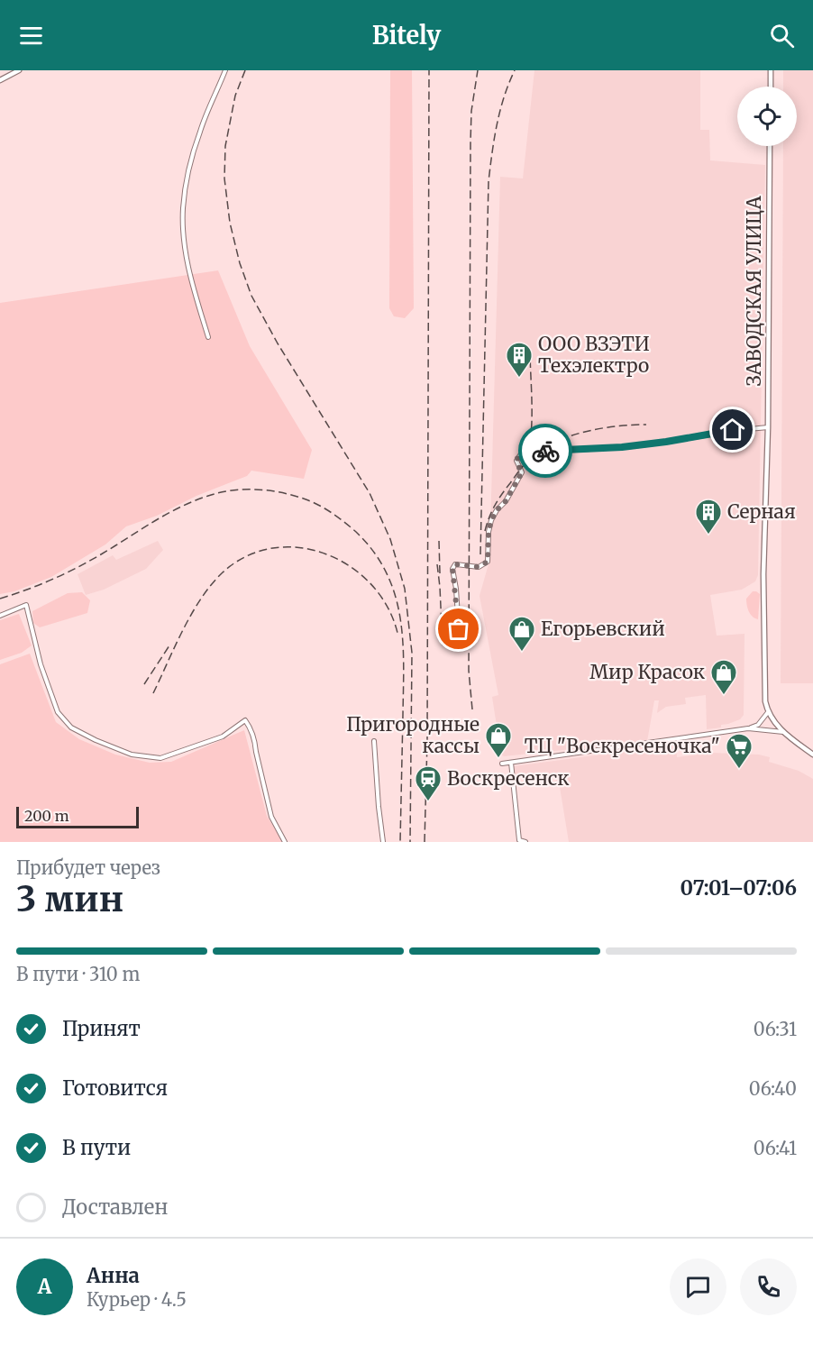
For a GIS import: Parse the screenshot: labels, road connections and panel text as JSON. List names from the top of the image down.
{
  "streets": {
    "street": ["ЗАВОДСКАЯ УЛИЦА"]
  },
  "places": {
    "building": ["ООО ВЗЭТИ Техэлектро", "Серная"],
    "shop": ["Егорьевский", "Мир Красок", "Пригородные кассы"],
    "supermarket": ["ТЦ \"Воскресеночка\""],
    "station": ["Воскресенск"]
  },
  "scale_bar": "200 m",
  "page": {
    "header": "Bitely",
    "scale": "200 m",
    "heading": ["3 мин", "Прибудет через", "07:01–07:06"],
    "panel": ["Анна", "Курьер · 4.5"],
    "bar": "В пути · 310 m",
    "list": [
      ["Принят", "06:31"],
      ["Готовится", "06:40"],
      ["В пути", "06:41"],
      "Доставлен"
    ],
    "round": "А"
  }
}
